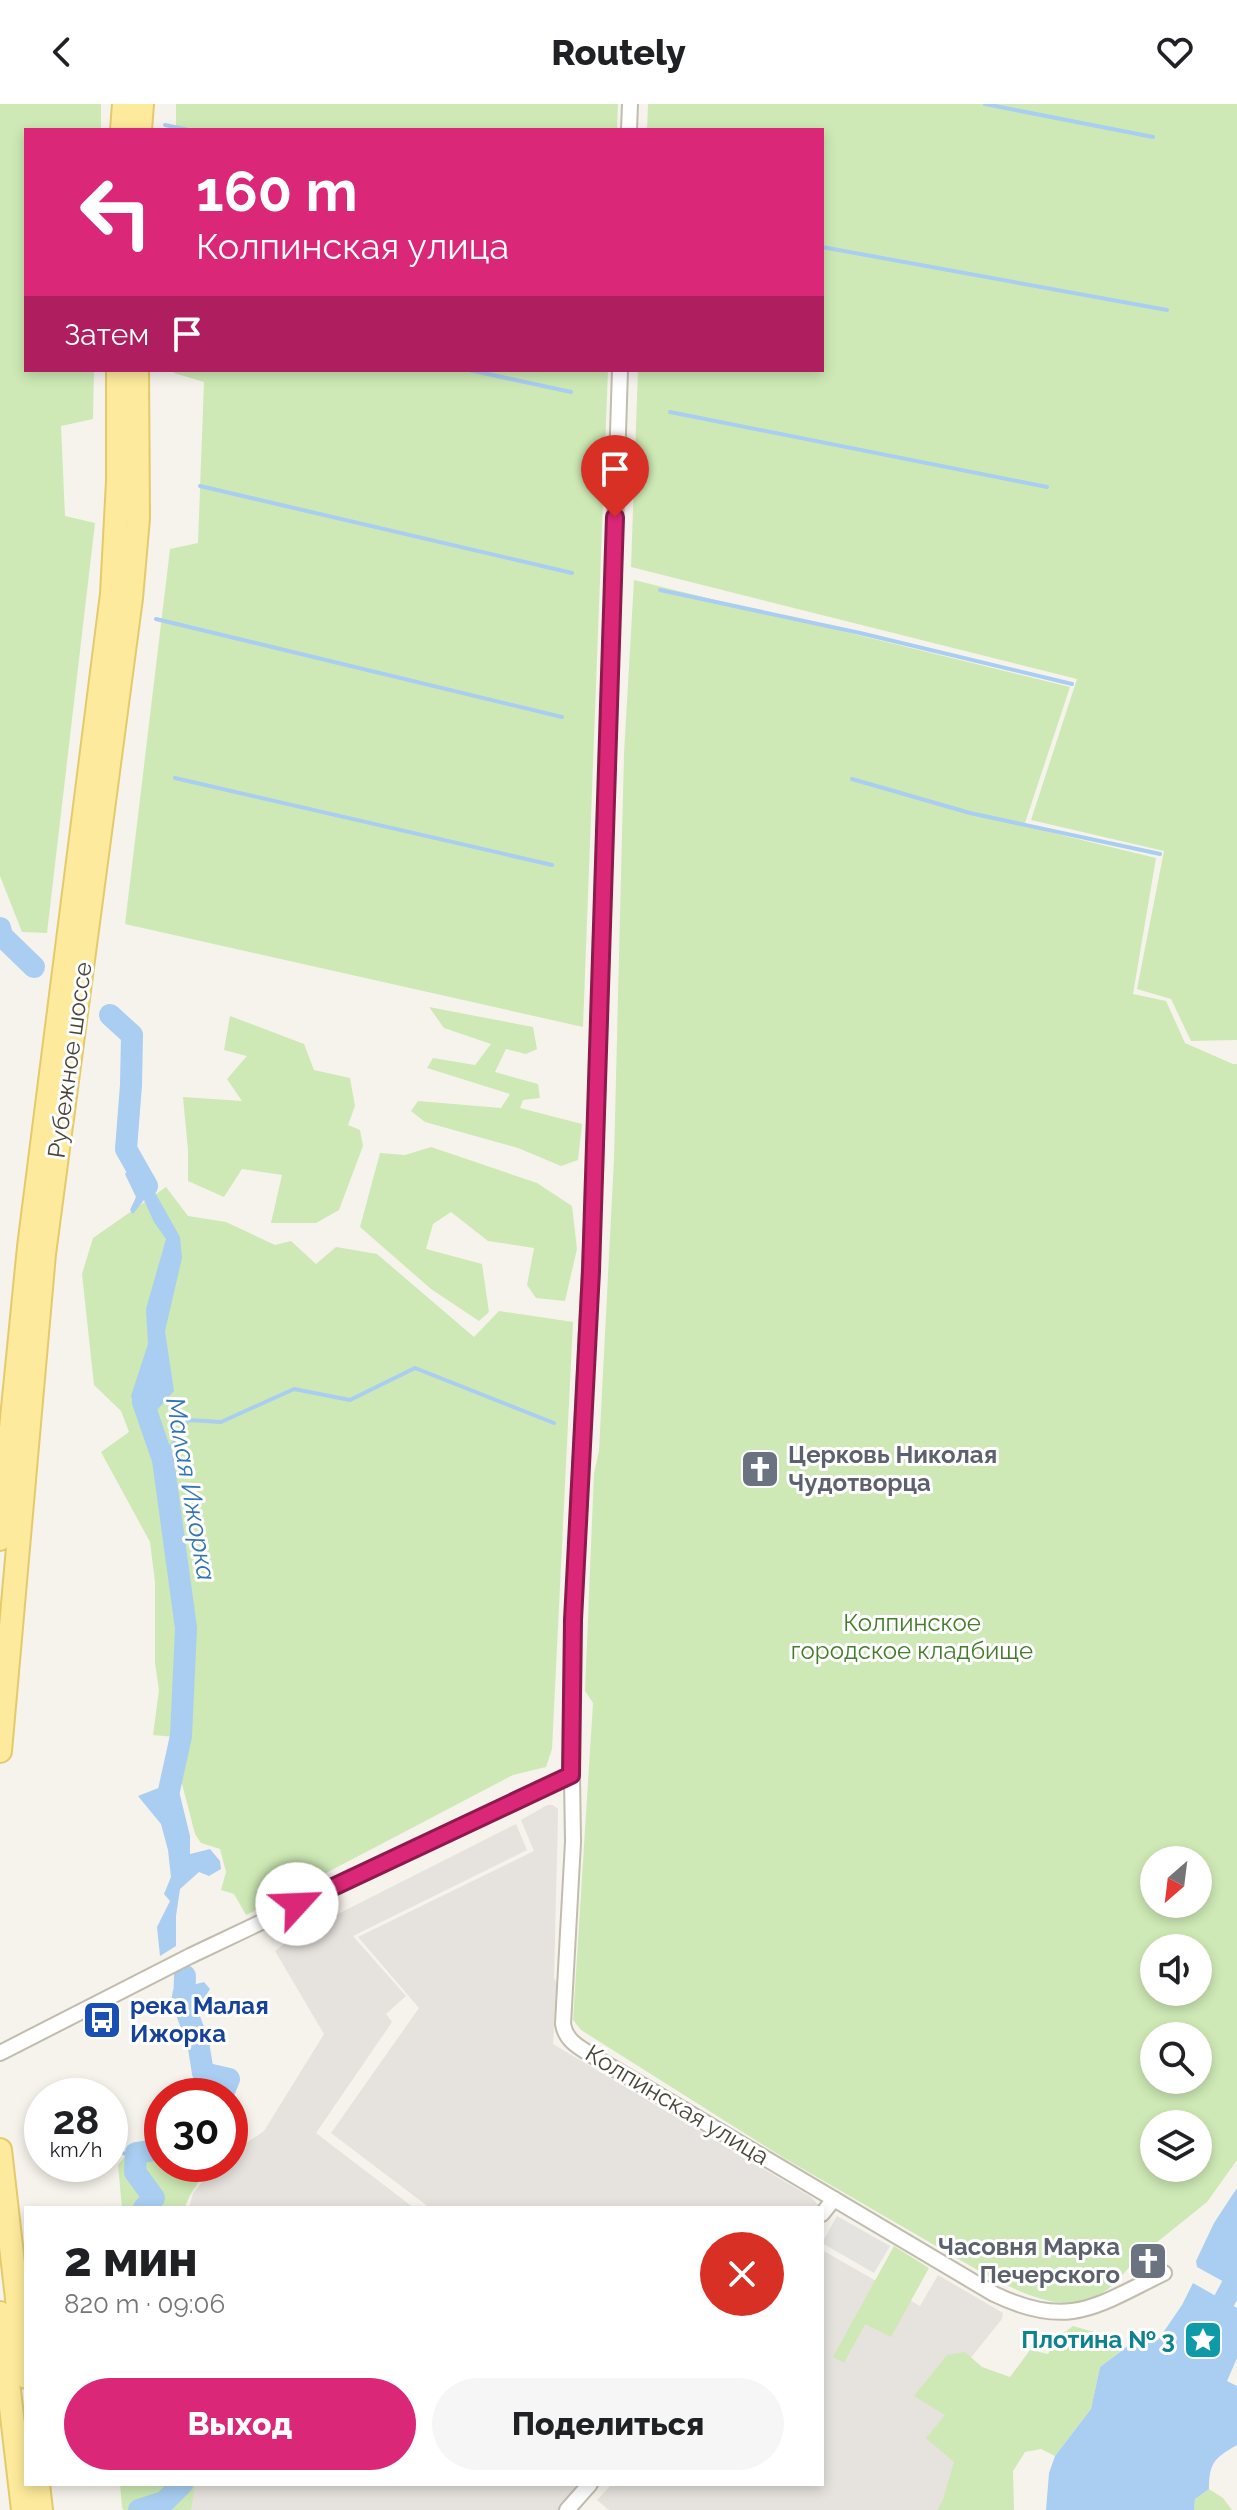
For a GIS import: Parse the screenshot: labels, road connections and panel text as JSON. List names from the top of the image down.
{
  "streets": {
    "main road": ["Рубежное шоссе"],
    "street": ["Колпинская улица"]
  },
  "water": ["Малая Ижорка"],
  "parks": ["Колпинское городское кладбище"],
  "places": {
    "church": ["Церковь Николая Чудотворца", "Часовня Марка Печерского"],
    "bus stop": ["река Малая Ижорка"],
    "place": ["Плотина № 3"]
  },
  "north": "bottom left",
  "page": {
    "header": "Routely",
    "turn": ["160 m", "Колпинская улица"],
    "then": "Затем",
    "speed": "28 km/h",
    "limit": "30",
    "heading": ["2 мин", "820 m · 09:06"],
    "buttons": ["Выход", "Поделиться"]
  }
}
